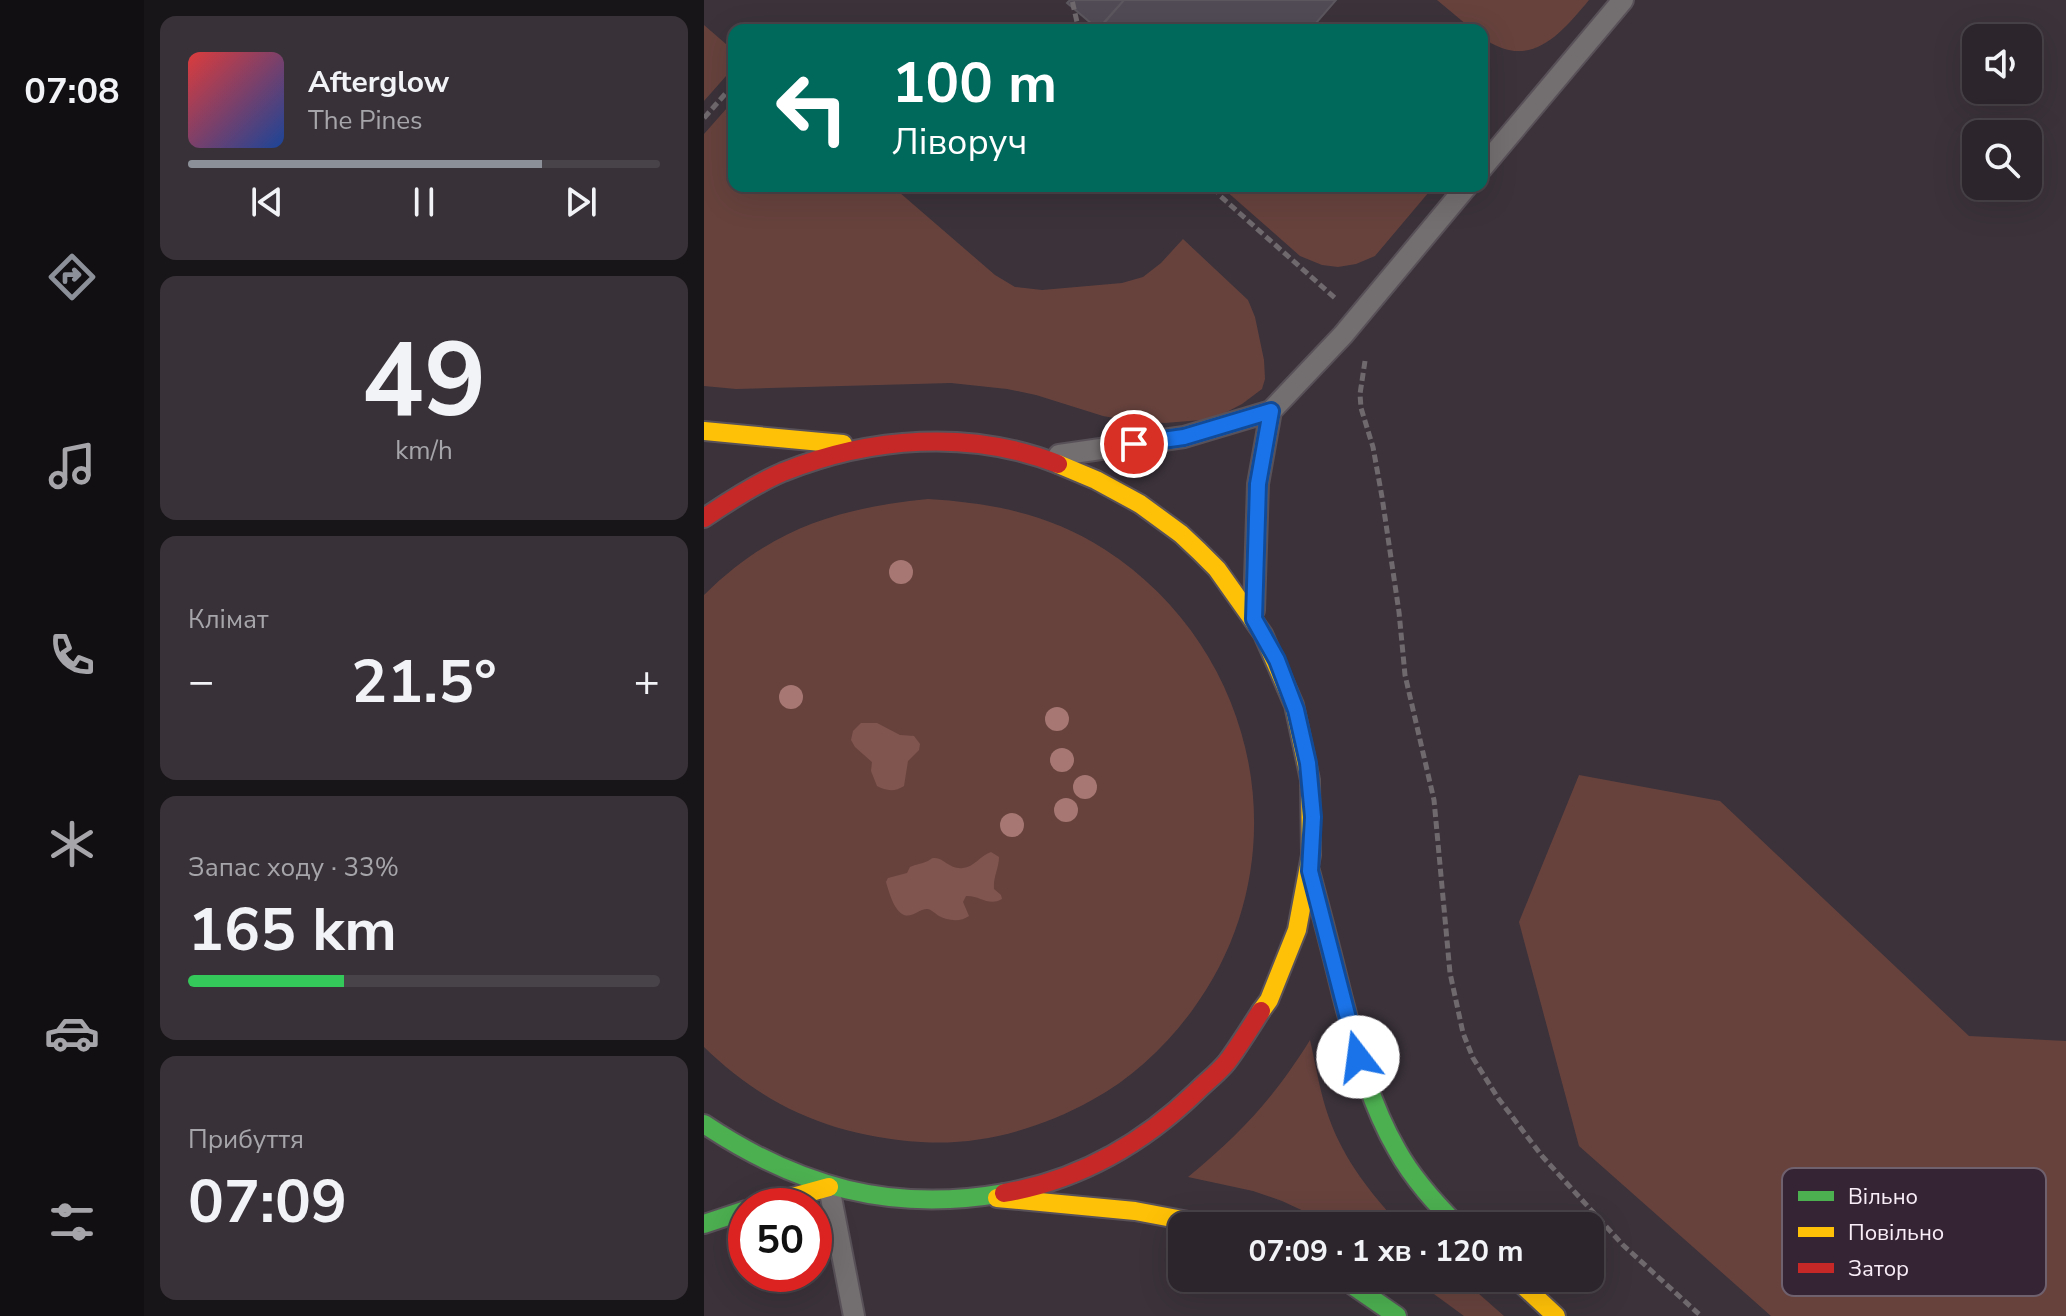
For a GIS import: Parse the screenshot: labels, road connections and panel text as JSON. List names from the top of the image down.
{
  "legend": ["Вільно", "Повільно", "Затор"],
  "page": {
    "tabs": "07:08",
    "turn": ["100 m", "Ліворуч"],
    "song": ["Afterglow", "The Pines"],
    "tile": [
      ["49", "km/h"],
      "Клімат",
      ["Запас ходу · 33%", "165 km"],
      ["Прибуття", "07:09"]
    ],
    "heat": ["−", "21.5°", "+"],
    "limit": "50",
    "trip": "07:09 · 1 хв · 120 m"
  }
}
